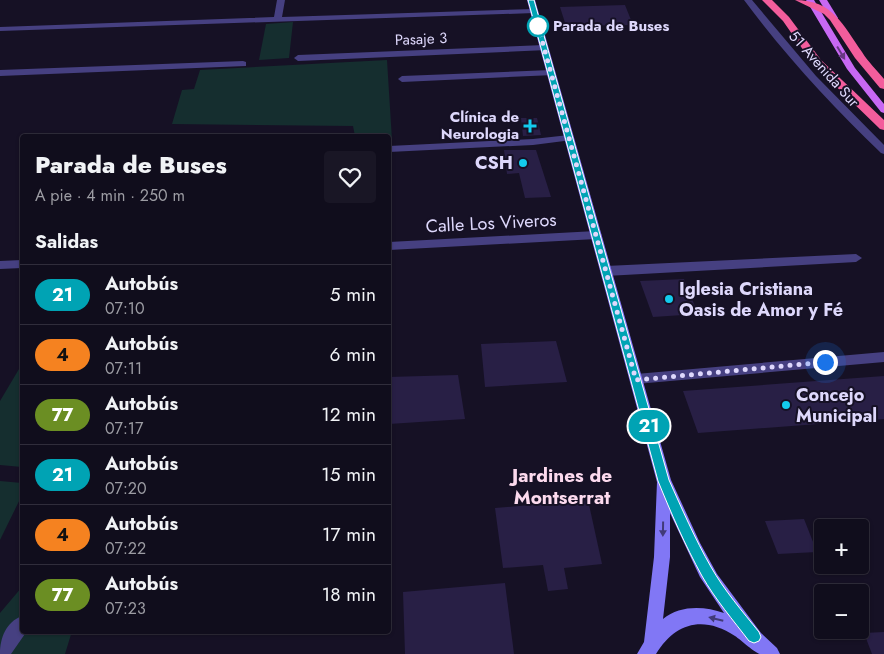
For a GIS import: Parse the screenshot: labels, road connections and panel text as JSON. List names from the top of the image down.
{
  "streets": {
    "street": ["Pasaje 3", "51 Avenida Sur", "Calle Los Viveros"]
  },
  "districts": ["Jardines de Montserrat"],
  "places": {
    "other": [
      "Parada de Buses",
      "CSH",
      "Iglesia Cristiana Oasis de Amor y Fé",
      "Concejo Municipal"
    ],
    "health": ["Clínica de Neurologia"]
  },
  "lines": ["bus line 21"],
  "page": {
    "on_map": "21",
    "heading": [
      ["Parada de Buses", "A pie · 4 min · 250 m"],
      "Salidas"
    ],
    "list": [
      {
        "mark": "21",
        "name": "Autobús",
        "note": "07:10",
        "value": "5 min"
      },
      {
        "mark": "4",
        "name": "Autobús",
        "note": "07:11",
        "value": "6 min"
      },
      {
        "mark": "77",
        "name": "Autobús",
        "note": "07:17",
        "value": "12 min"
      },
      {
        "mark": "21",
        "name": "Autobús",
        "note": "07:20",
        "value": "15 min"
      },
      {
        "mark": "4",
        "name": "Autobús",
        "note": "07:22",
        "value": "17 min"
      },
      {
        "mark": "77",
        "name": "Autobús",
        "note": "07:23",
        "value": "18 min"
      }
    ],
    "map_buttons": ["+", "−"]
  }
}
